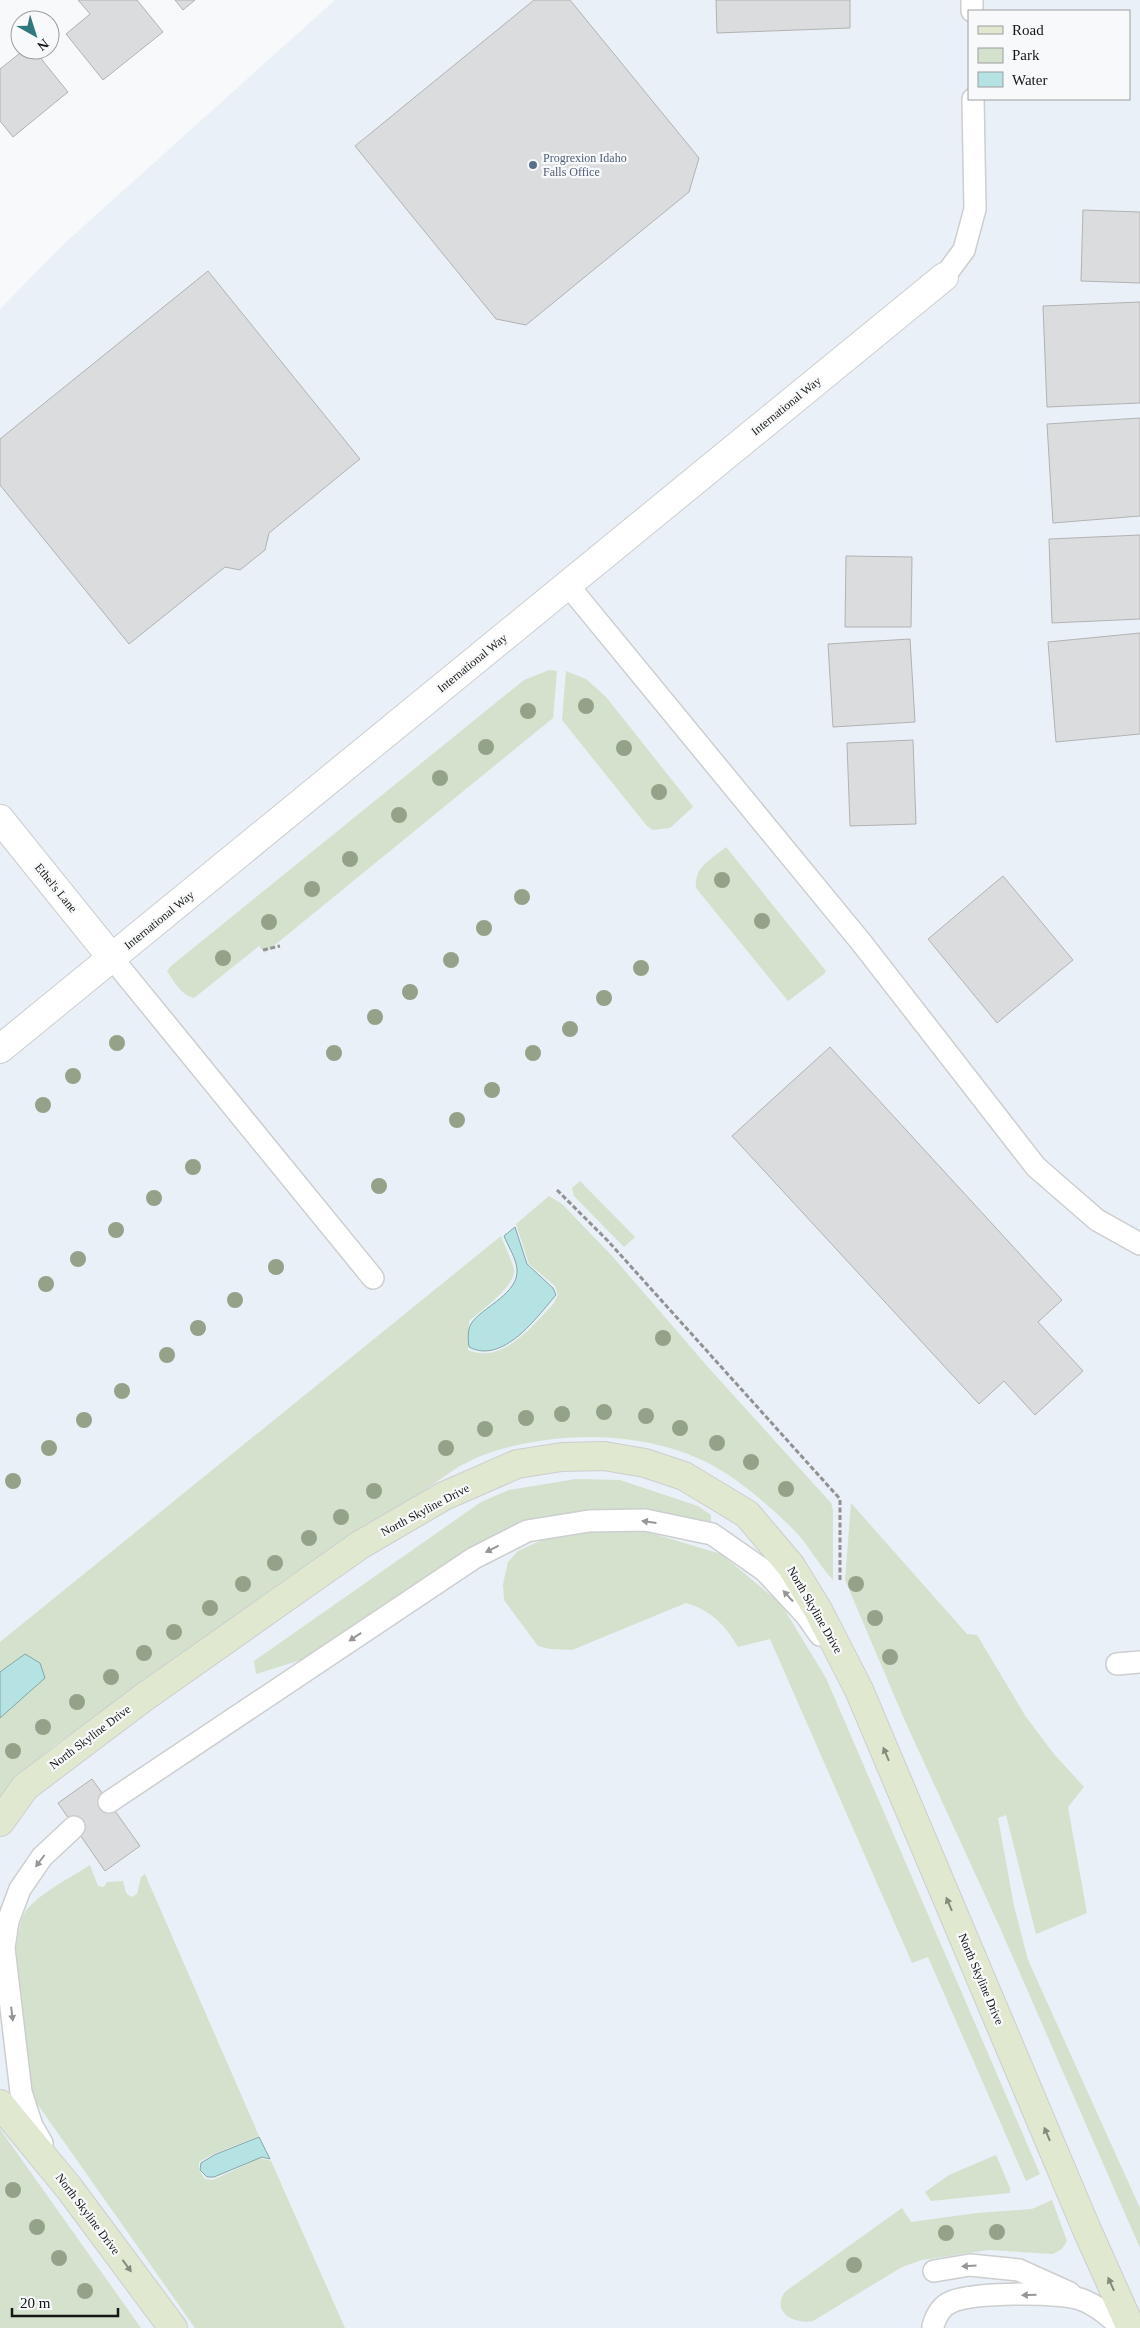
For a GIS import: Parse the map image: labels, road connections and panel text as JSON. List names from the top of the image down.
{
  "streets": {
    "main road": ["North Skyline Drive"],
    "street": ["International Way", "Ethel's Lane"]
  },
  "crossings": [
    ["International Way", "Ethel's Lane"]
  ],
  "places": ["Progrexion Idaho Falls Office"],
  "legend": ["Road", "Park", "Water"],
  "scale_bar": "20 m",
  "north": "bottom right"
}
